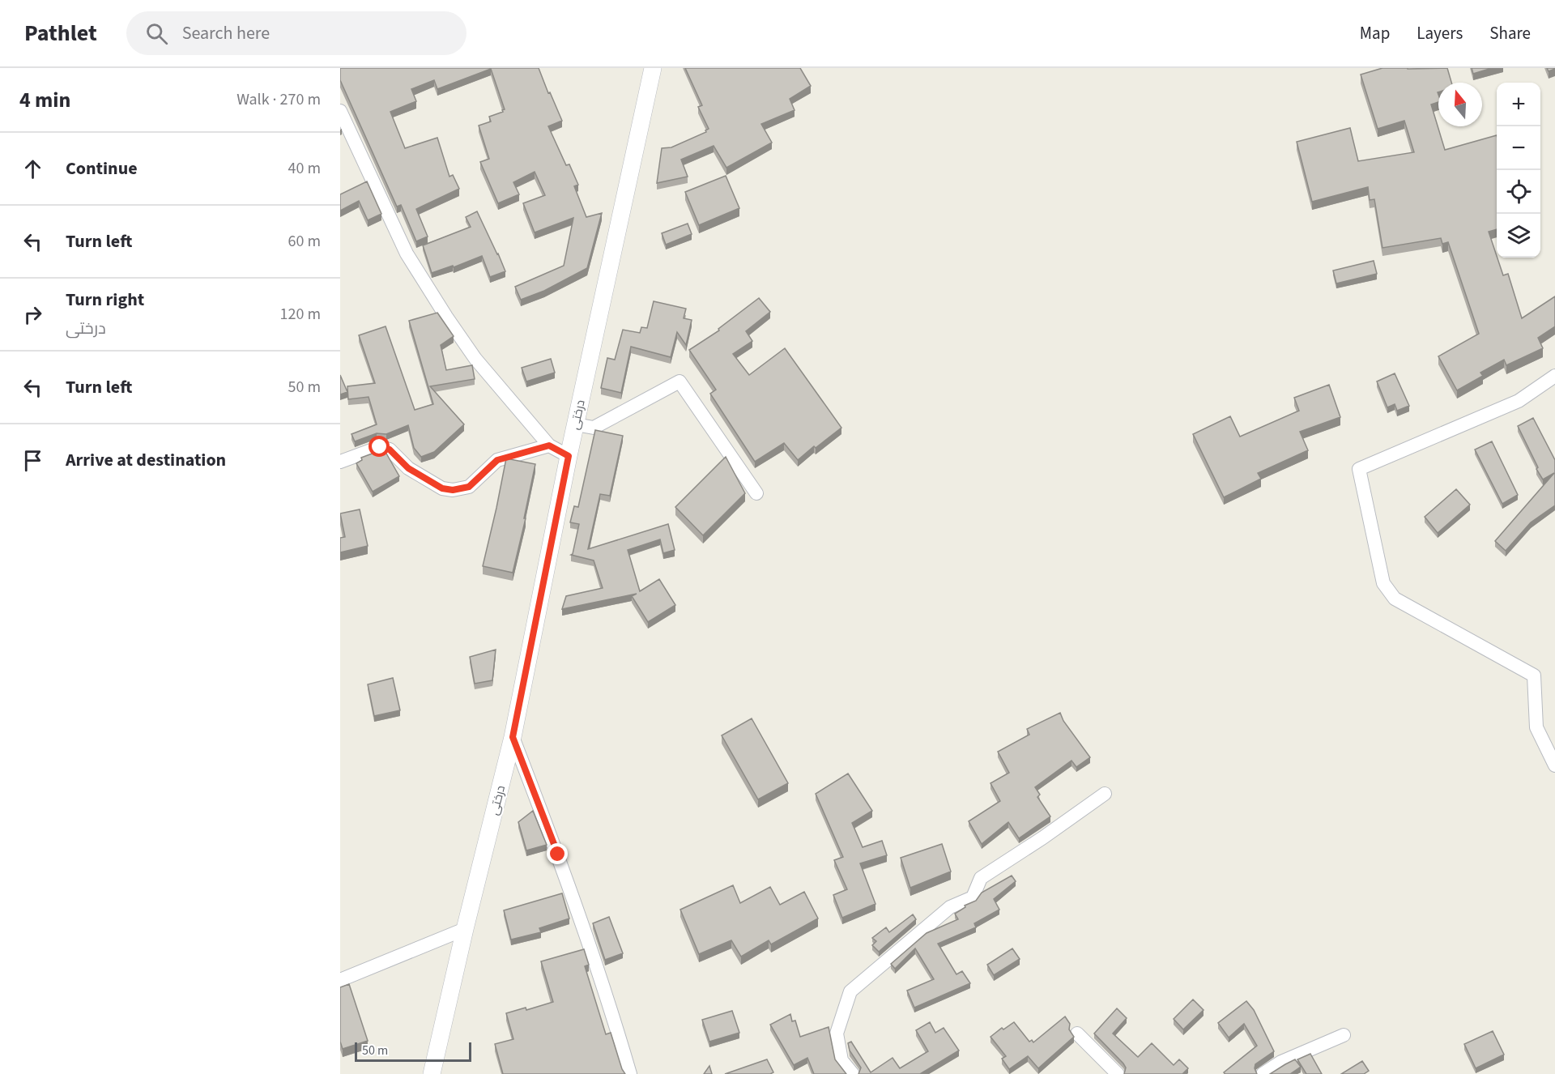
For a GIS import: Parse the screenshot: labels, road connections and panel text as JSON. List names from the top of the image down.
{
  "streets": {
    "street": ["درختی"]
  },
  "scale_bar": "50 m",
  "north": "top",
  "page": {
    "header": "Pathlet",
    "search": "Search here",
    "nav": ["Map", "Layers", "Share"],
    "heading": ["4 min", "Walk · 270 m"],
    "map_buttons": ["+", "−"],
    "list": [
      ["Continue", "40 m"],
      ["Turn left", "60 m"],
      ["Turn right", "درختی", "120 m"],
      ["Turn left", "50 m"],
      "Arrive at destination"
    ],
    "scale": "50 m"
  }
}
